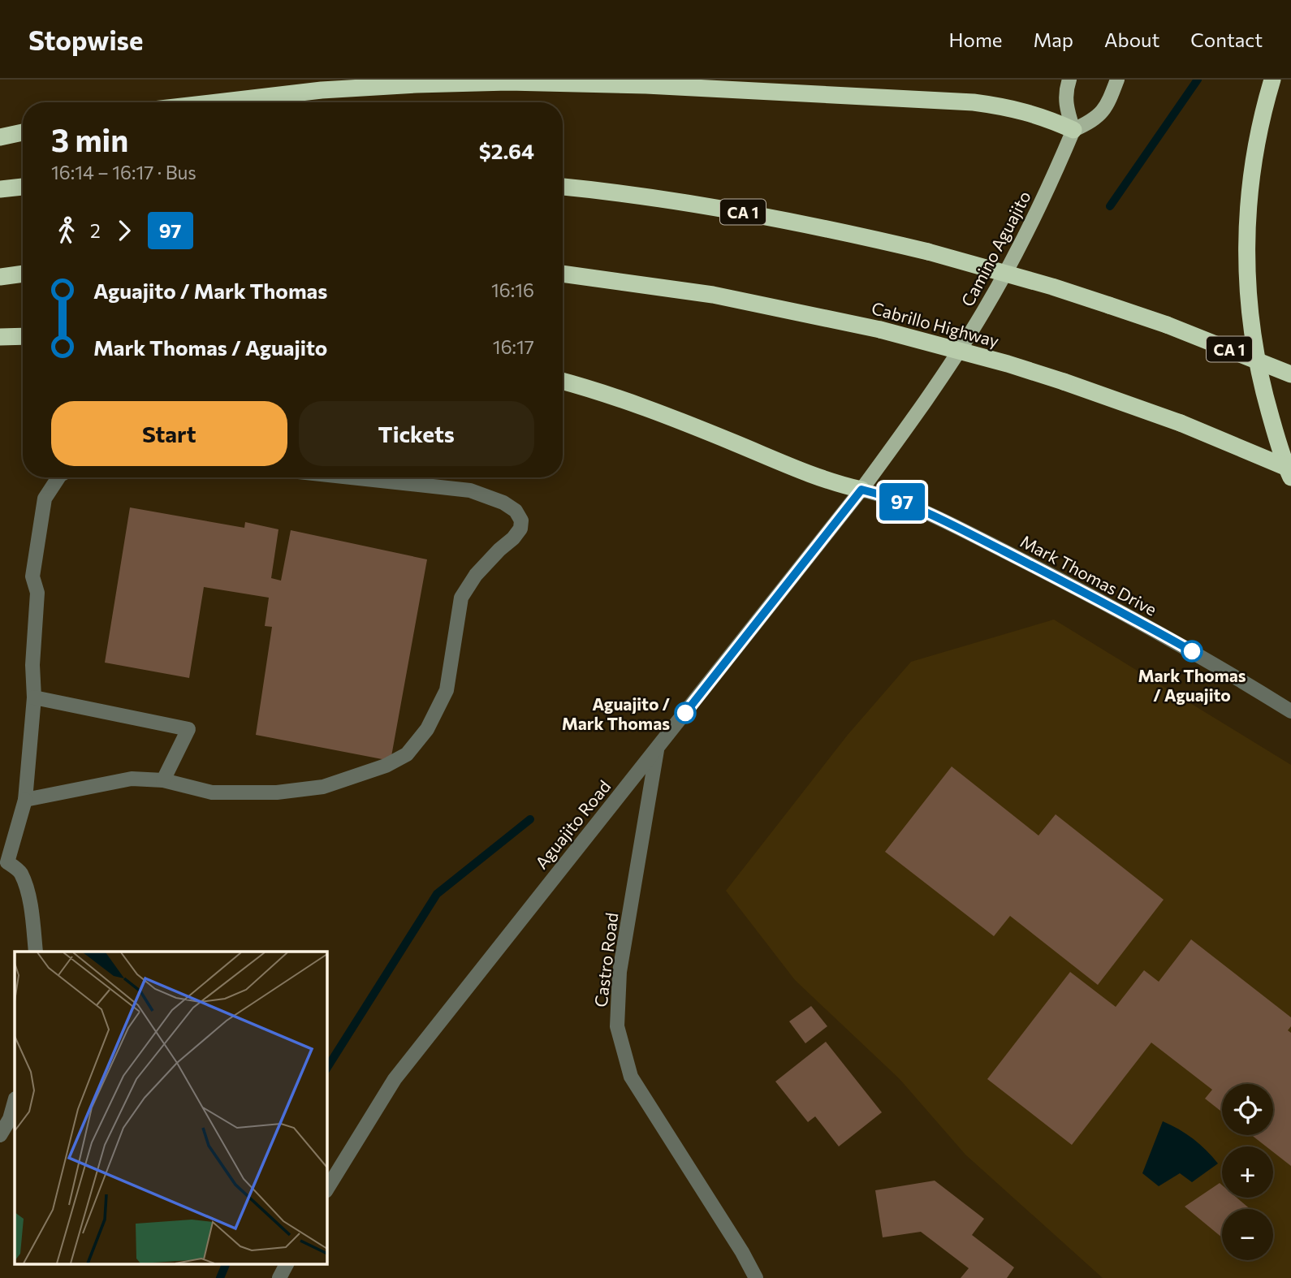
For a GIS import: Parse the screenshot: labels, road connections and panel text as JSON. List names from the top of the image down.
{
  "streets": {
    "highway": ["CA 1", "Cabrillo Highway"],
    "main road": ["Camino Aguajito"],
    "street": ["Mark Thomas Drive", "Aguajito Road", "Castro Road"]
  },
  "crossings": [
    ["Camino Aguajito", "Mark Thomas Drive"],
    ["Camino Aguajito", "Aguajito Road"],
    ["Mark Thomas Drive", "Aguajito Road"],
    ["Aguajito Road", "Castro Road"]
  ],
  "places": ["Mark Thomas / Aguajito", "Aguajito / Mark Thomas"],
  "lines": ["bus line 97"],
  "page": {
    "header": "Stopwise",
    "nav": [
      "Home",
      "Map",
      "About",
      "Contact"
    ],
    "on_map": "97",
    "heading": ["3 min", "16:14 – 16:17 · Bus", "$2.64"],
    "legs": ["2", "97"],
    "list": [
      {
        "name": "Aguajito / Mark Thomas",
        "value": "16:16"
      },
      {
        "name": "Mark Thomas / Aguajito",
        "value": "16:17"
      }
    ],
    "buttons": ["Start", "Tickets"],
    "map_buttons": ["+", "−"]
  }
}
